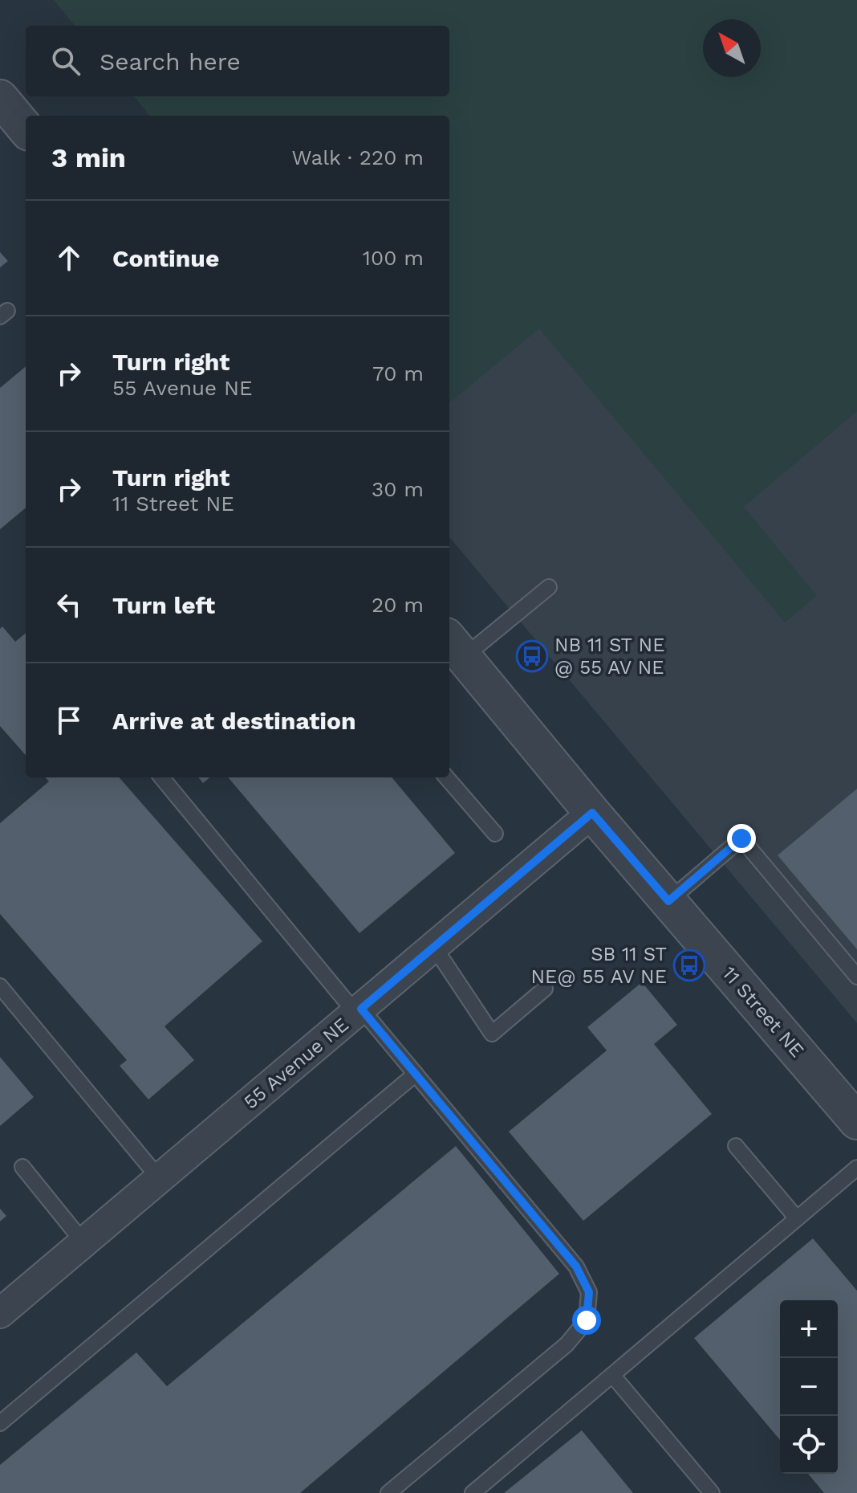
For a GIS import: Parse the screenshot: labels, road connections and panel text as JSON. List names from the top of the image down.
{
  "streets": {
    "street": ["11 Street NE", "55 Avenue NE"]
  },
  "crossings": [
    ["11 Street NE", "55 Avenue NE"]
  ],
  "places": {
    "bus stop": ["NB 11 ST NE @ 55 AV NE", "SB 11 ST NE@ 55 AV NE"]
  },
  "north": "top left",
  "page": {
    "search": "Search here",
    "heading": ["3 min", "Walk · 220 m"],
    "list": [
      ["Continue", "100 m"],
      ["Turn right", "55 Avenue NE", "70 m"],
      ["Turn right", "11 Street NE", "30 m"],
      ["Turn left", "20 m"],
      "Arrive at destination"
    ],
    "map_buttons": ["+", "−"]
  }
}
